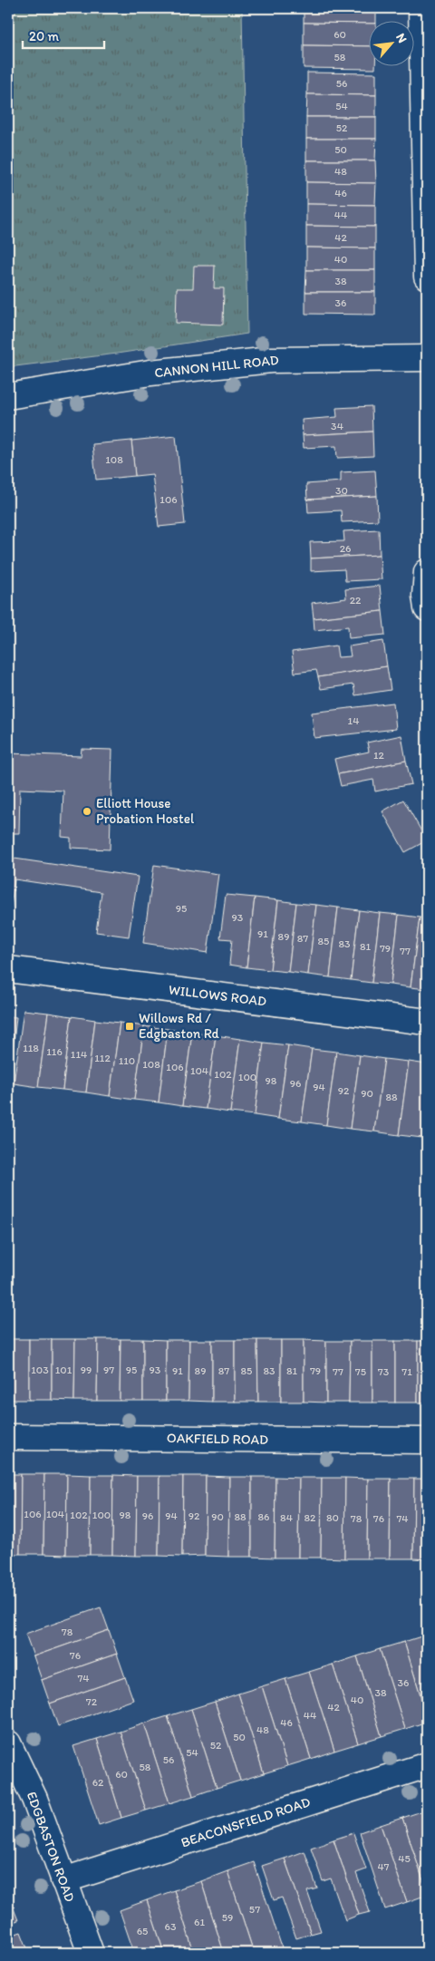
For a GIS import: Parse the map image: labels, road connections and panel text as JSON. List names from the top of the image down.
{
  "streets": {
    "street": [
      "CANNON HILL ROAD",
      "WILLOWS ROAD",
      "OAKFIELD ROAD",
      "BEACONSFIELD ROAD",
      "EDGBASTON ROAD"
    ]
  },
  "crossings": [
    ["BEACONSFIELD ROAD", "EDGBASTON ROAD"]
  ],
  "places": {
    "other": ["Elliott House Probation Hostel"],
    "transit": ["Willows Rd / Edgbaston Rd"]
  },
  "house_numbers": [
    "60",
    "58",
    "56",
    "54",
    "52",
    "50",
    "48",
    "46",
    "44",
    "42",
    "40",
    "38",
    "36",
    "34",
    "108",
    "30",
    "106",
    "26",
    "22",
    "14",
    "12",
    "95",
    "93",
    "91",
    "89",
    "87",
    "85",
    "83",
    "81",
    "79",
    "77",
    "118",
    "116",
    "114",
    "112",
    "110",
    "108",
    "106",
    "104",
    "102",
    "100",
    "98",
    "96",
    "94",
    "92",
    "90",
    "88",
    "103",
    "101",
    "99",
    "97",
    "95",
    "93",
    "91",
    "89",
    "87",
    "85",
    "83",
    "81",
    "79",
    "77",
    "75",
    "73",
    "71",
    "106",
    "104",
    "102",
    "100",
    "98",
    "96",
    "94",
    "92",
    "90",
    "88",
    "86",
    "84",
    "82",
    "80",
    "78",
    "76",
    "74",
    "78",
    "76",
    "74",
    "36",
    "38",
    "40",
    "72",
    "42",
    "44",
    "46",
    "48",
    "50",
    "52",
    "54",
    "56",
    "58",
    "60",
    "62",
    "45",
    "47",
    "57",
    "59",
    "61",
    "63",
    "65"
  ],
  "scale_bar": "20 m",
  "north": "top right"
}
